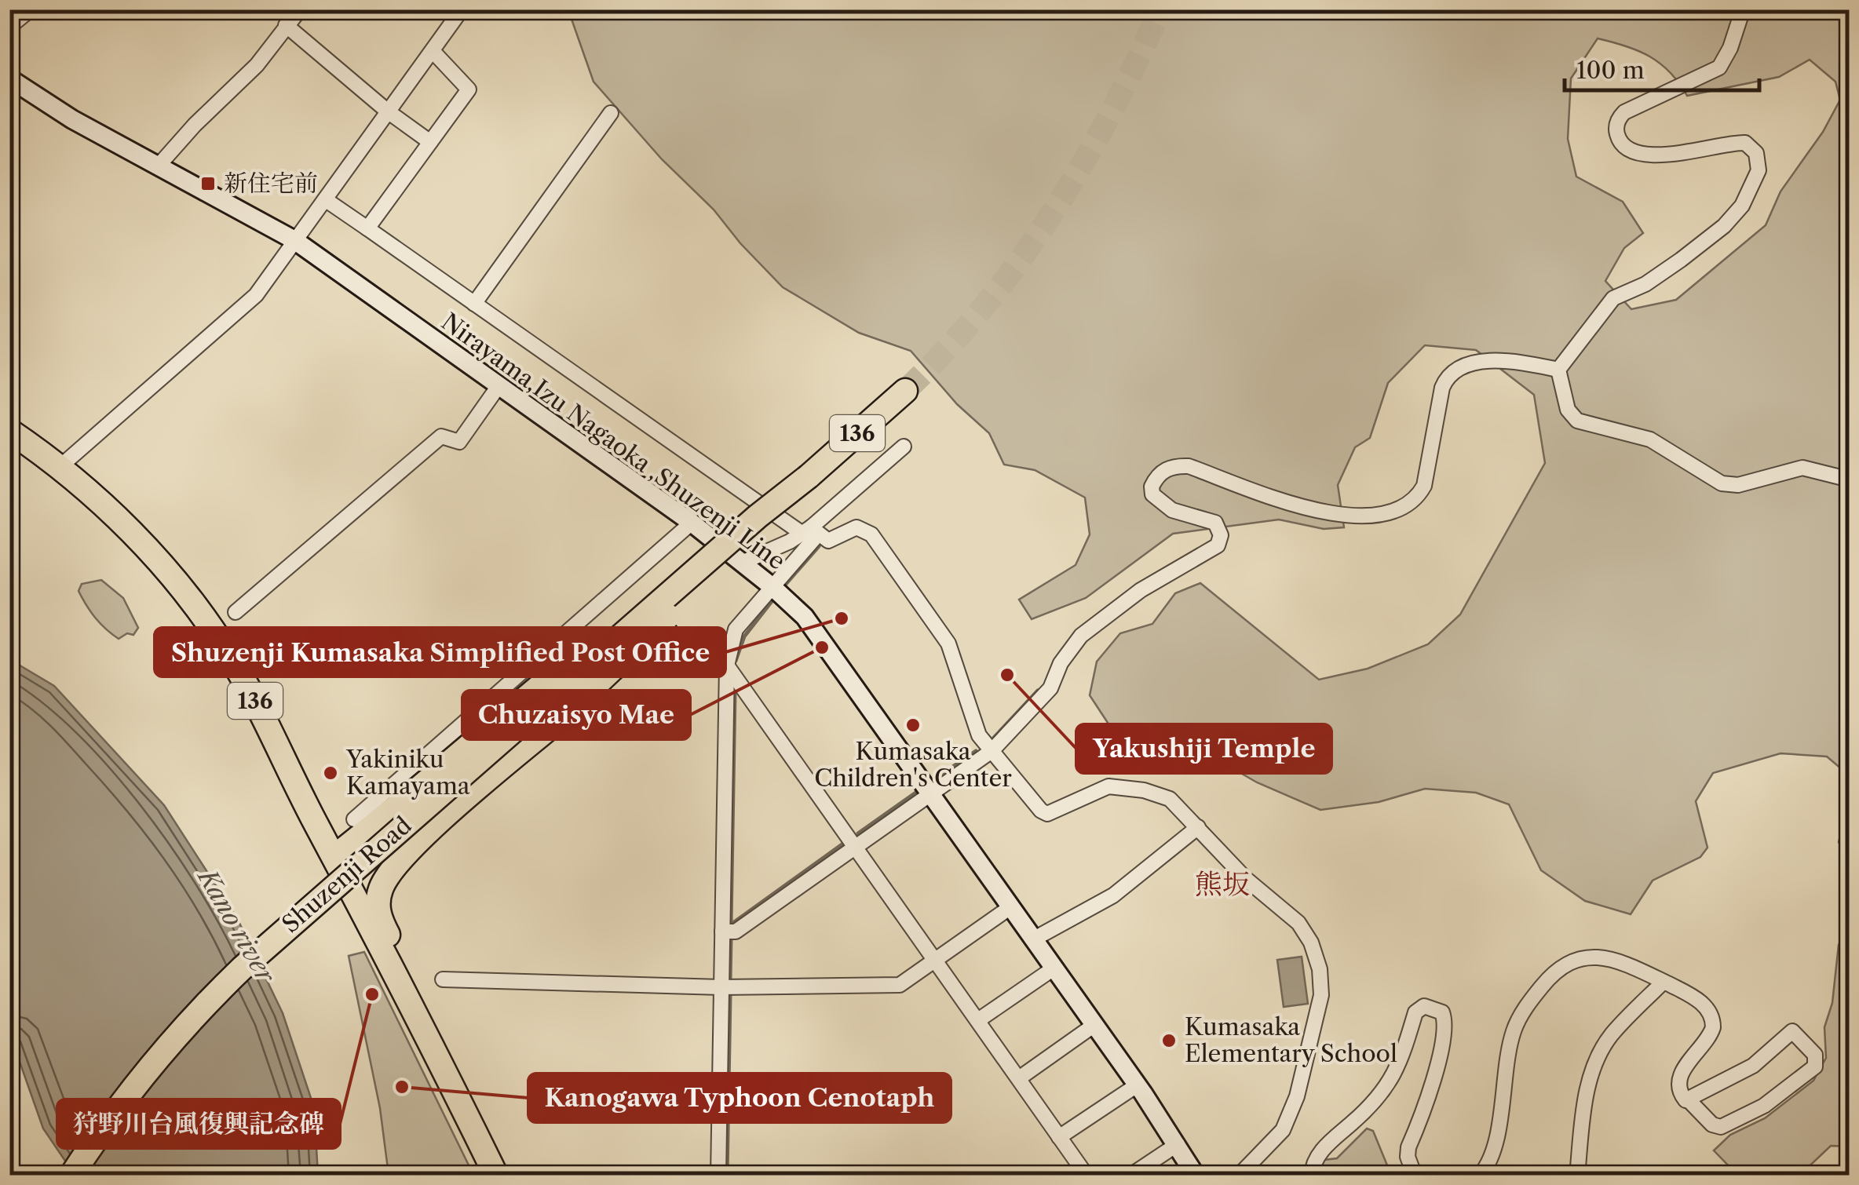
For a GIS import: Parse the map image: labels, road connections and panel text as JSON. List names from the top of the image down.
{
  "streets": {
    "highway": ["136", "Shuzenji Road"],
    "main road": ["Nirayama,Izu Nagaoka ,Shuzenji Line"]
  },
  "districts": ["熊坂"],
  "water": ["Kano river"],
  "places": {
    "transit": ["新住宅前"],
    "other": [
      "Shuzenji Kumasaka Simplified Post Office",
      "Chuzaisyo Mae",
      "Yakushiji Temple",
      "Kumasaka Children's Center",
      "Yakiniku Kamayama",
      "狩野川台風復興記念碑",
      "Kumasaka Elementary School",
      "Kanogawa Typhoon Cenotaph"
    ]
  },
  "scale_bar": "100 m"
}
